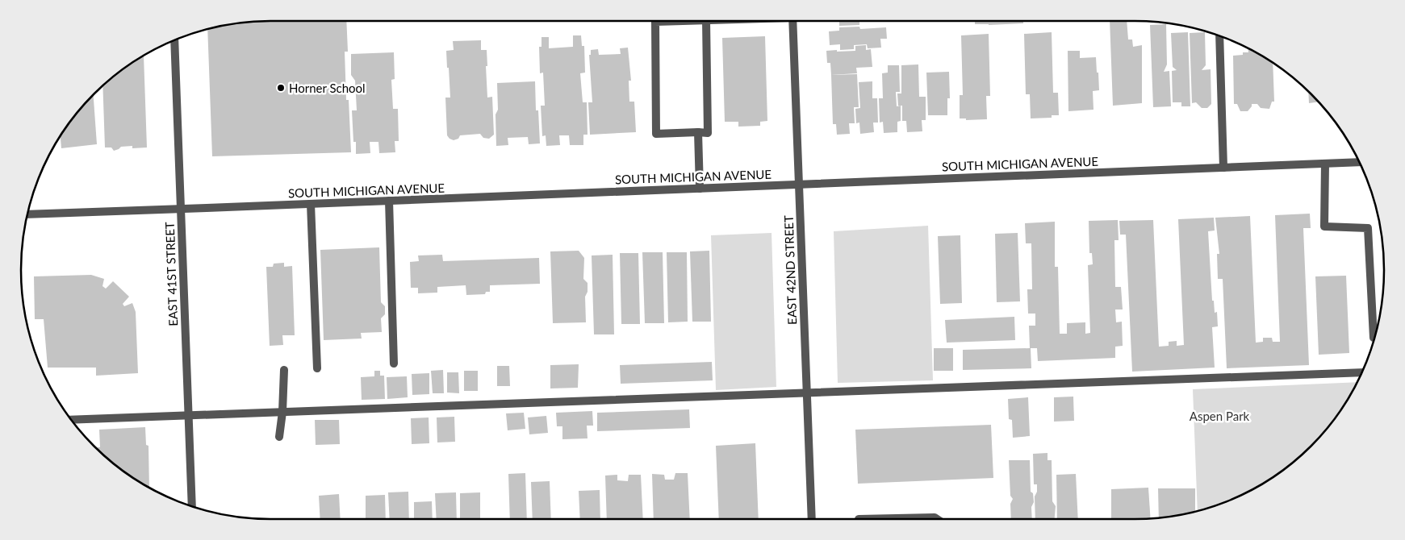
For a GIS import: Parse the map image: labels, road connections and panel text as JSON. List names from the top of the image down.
{
  "streets": {
    "street": ["SOUTH MICHIGAN AVENUE", "EAST 42ND STREET", "EAST 41ST STREET"]
  },
  "crossings": [
    ["SOUTH MICHIGAN AVENUE", "EAST 42ND STREET"],
    ["SOUTH MICHIGAN AVENUE", "EAST 41ST STREET"]
  ],
  "parks": ["Aspen Park"],
  "places": ["Horner School"]
}
